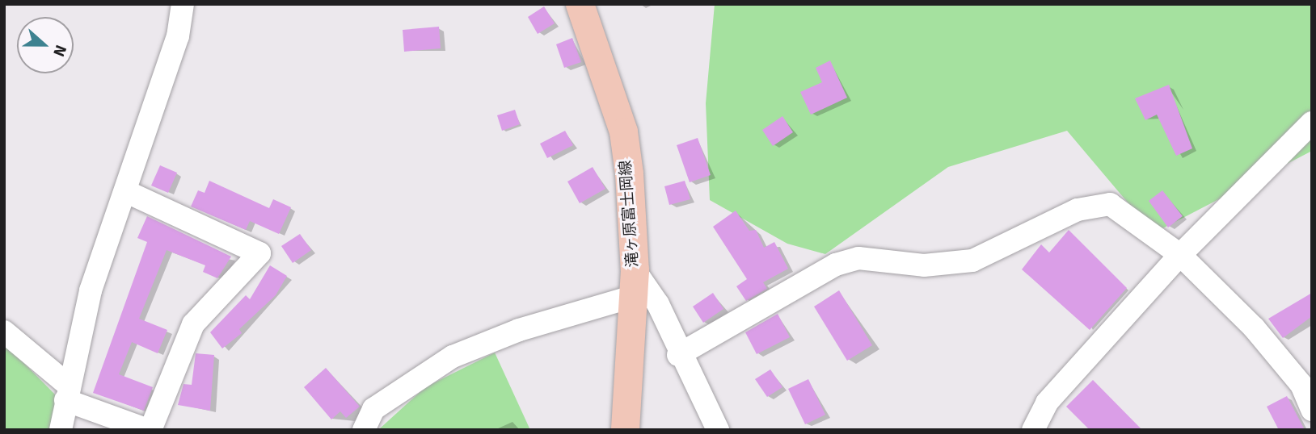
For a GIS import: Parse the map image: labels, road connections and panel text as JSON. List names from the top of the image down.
{
  "streets": {
    "main road": ["滝ヶ原富士岡線"]
  },
  "north": "right"
}
